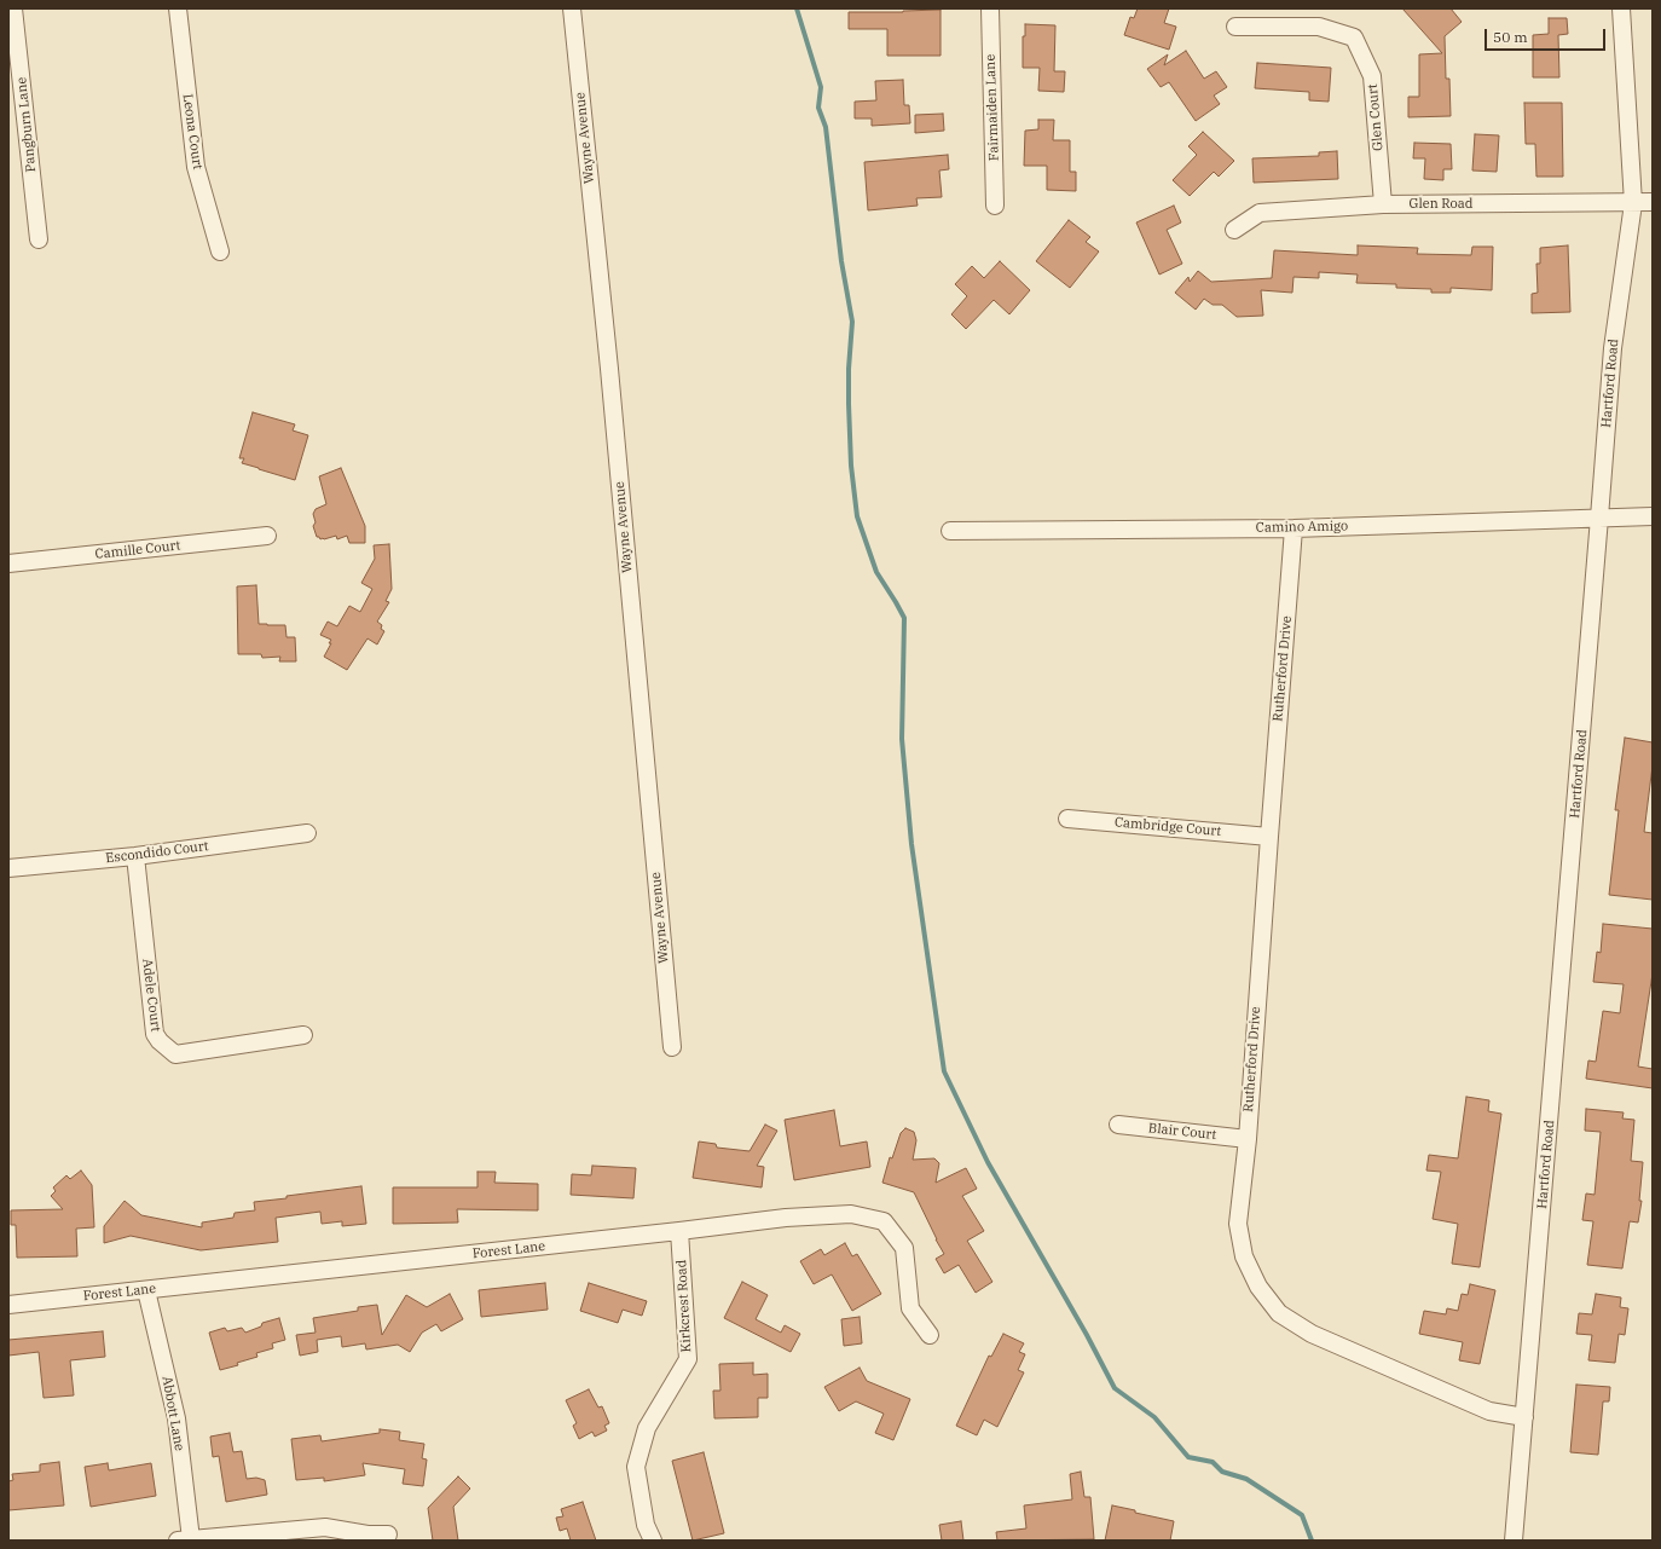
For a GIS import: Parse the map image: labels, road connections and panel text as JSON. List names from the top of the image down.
{
  "streets": {
    "street": [
      "Fairmaiden Lane",
      "Glen Court",
      "Pangburn Lane",
      "Leona Court",
      "Wayne Avenue",
      "Glen Road",
      "Hartford Road",
      "Camino Amigo",
      "Camille Court",
      "Rutherford Drive",
      "Cambridge Court",
      "Escondido Court",
      "Adele Court",
      "Blair Court",
      "Forest Lane",
      "Kirkcrest Road",
      "Abbott Lane"
    ]
  },
  "crossings": [
    ["Glen Court", "Glen Road"],
    ["Glen Road", "Hartford Road"],
    ["Hartford Road", "Camino Amigo"],
    ["Hartford Road", "Rutherford Drive"],
    ["Camino Amigo", "Rutherford Drive"],
    ["Rutherford Drive", "Cambridge Court"],
    ["Rutherford Drive", "Blair Court"],
    ["Escondido Court", "Adele Court"],
    ["Forest Lane", "Kirkcrest Road"],
    ["Forest Lane", "Abbott Lane"]
  ],
  "scale_bar": "50 m"
}
